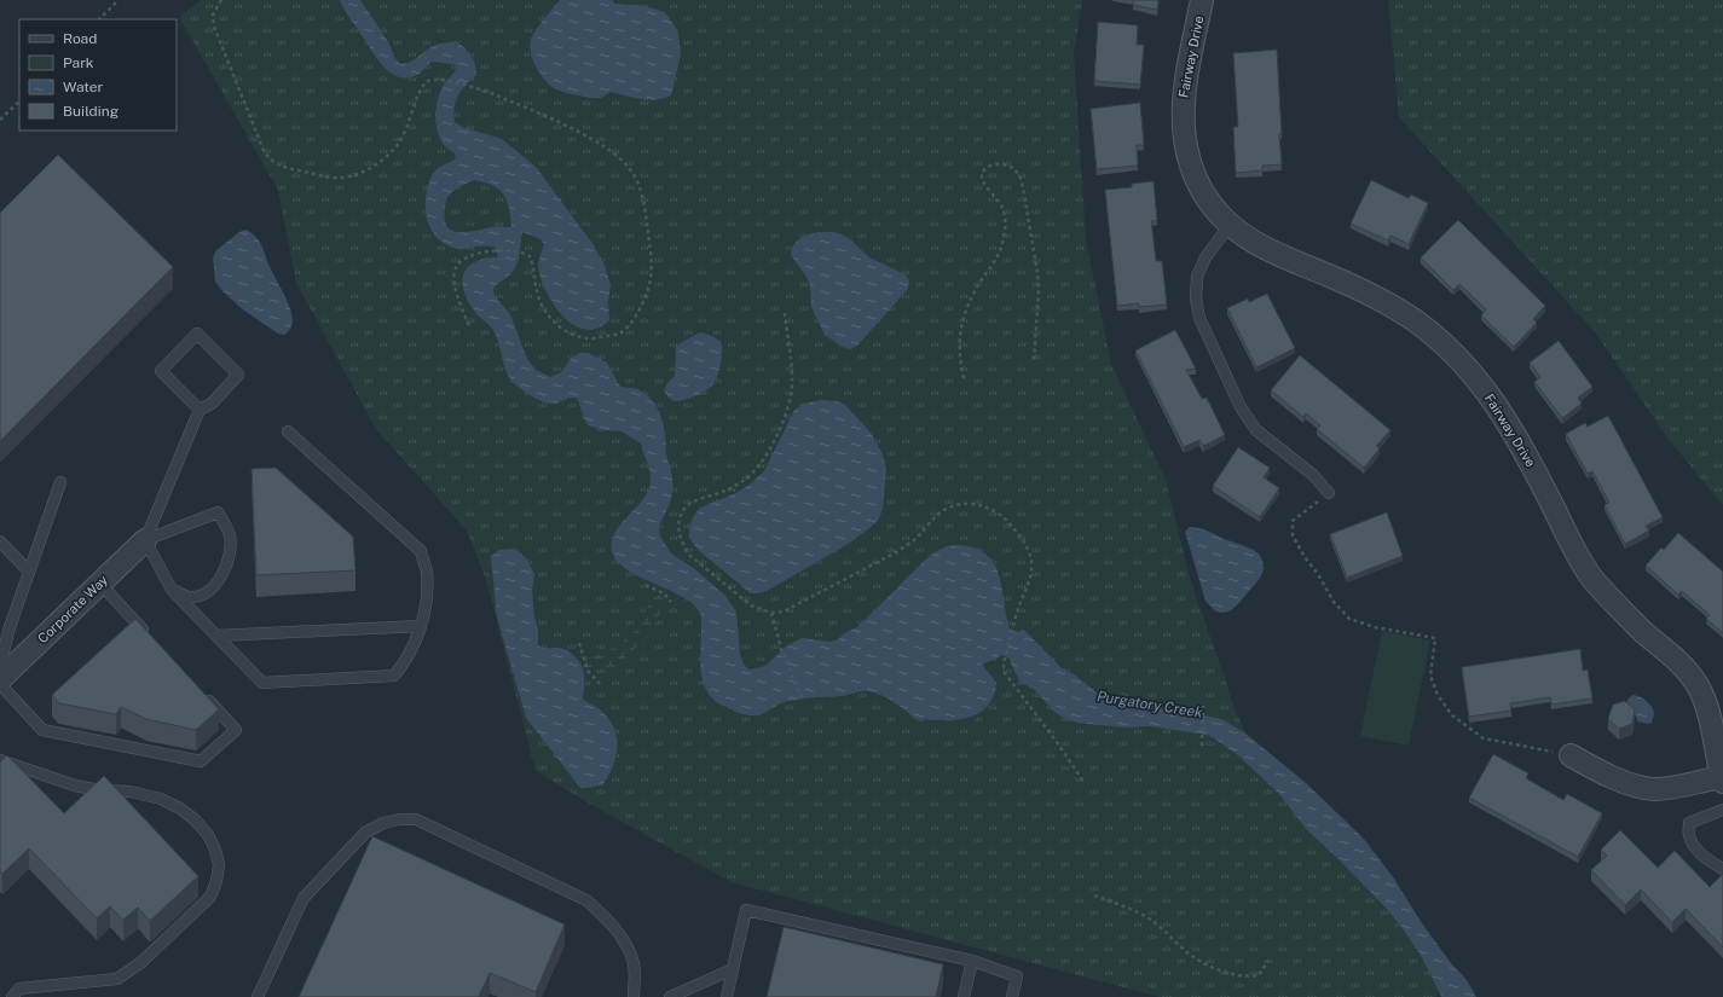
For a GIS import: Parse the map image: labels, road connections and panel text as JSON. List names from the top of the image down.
{
  "streets": {
    "street": ["Fairway Drive", "Corporate Way"]
  },
  "water": ["Purgatory Creek"],
  "legend": [
    "Road",
    "Park",
    "Water",
    "Building"
  ]
}
